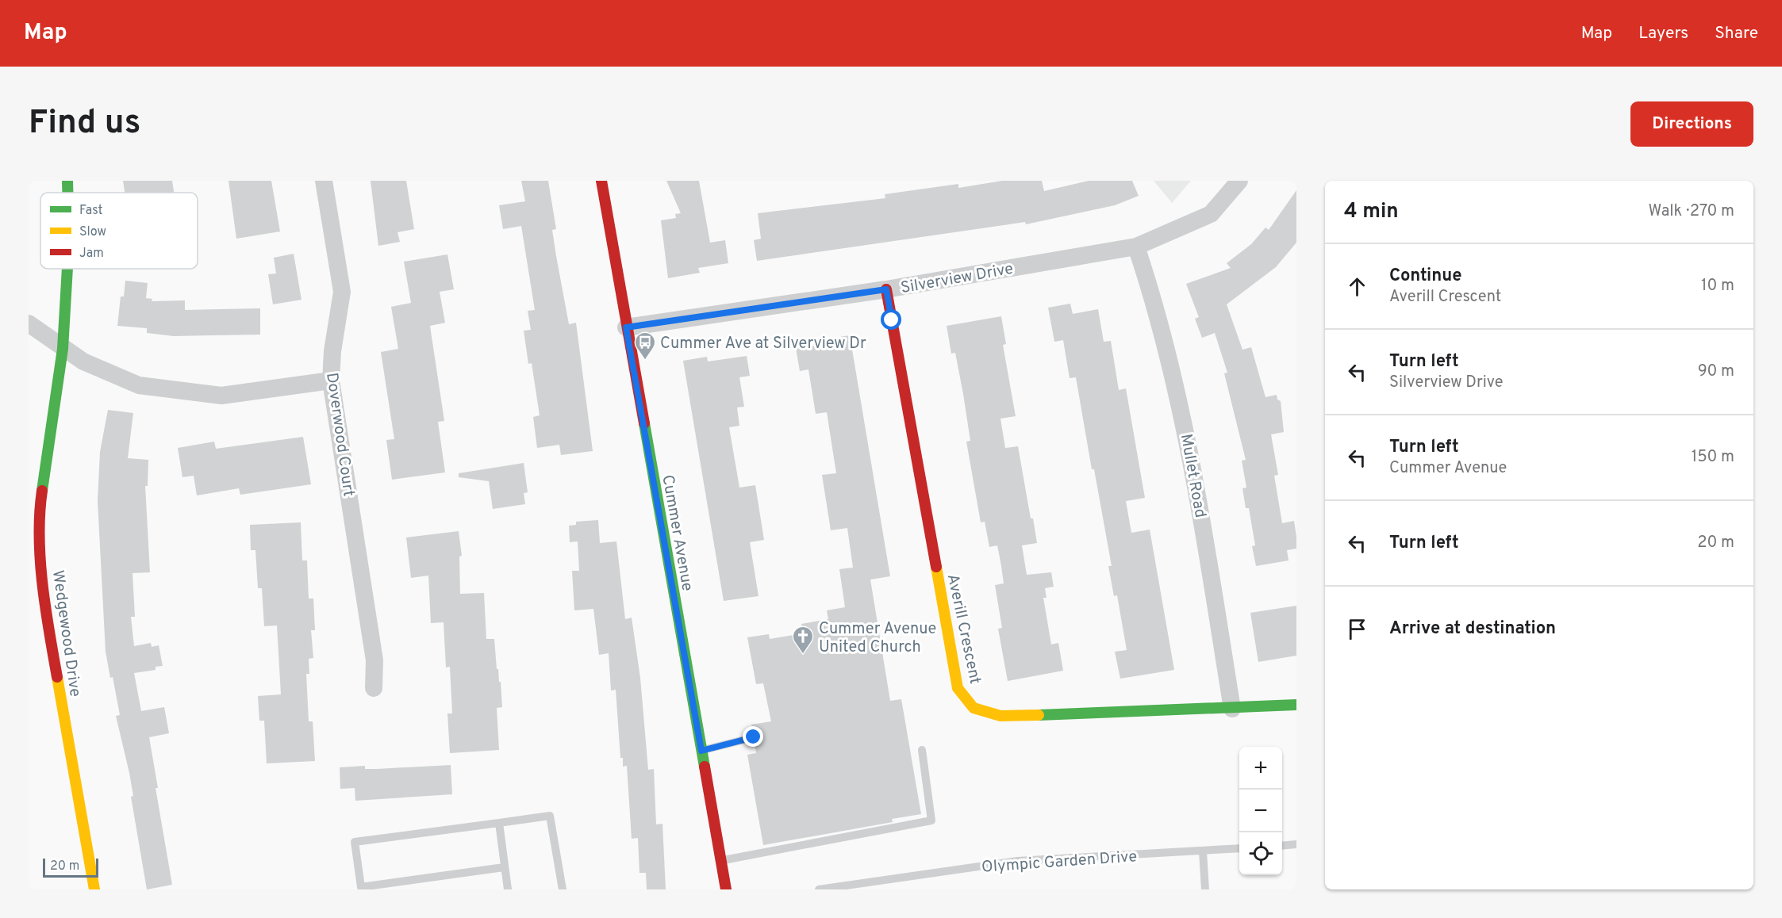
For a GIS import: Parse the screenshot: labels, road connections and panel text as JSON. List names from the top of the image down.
{
  "streets": {
    "street": [
      "Silverview Drive",
      "Doverwood Court",
      "Mullet Road",
      "Cummer Avenue",
      "Averill Crescent",
      "Wedgewood Drive"
    ],
    "lane": ["Olympic Garden Drive"]
  },
  "crossings": [
    ["Silverview Drive", "Mullet Road"],
    ["Silverview Drive", "Cummer Avenue"],
    ["Silverview Drive", "Averill Crescent"],
    ["Mullet Road", "Averill Crescent"]
  ],
  "places": {
    "bus stop": ["Cummer Ave at Silverview Dr"],
    "church": ["Cummer Avenue United Church"]
  },
  "legend": ["Fast", "Slow", "Jam"],
  "scale_bar": "20 m",
  "page": {
    "header": "Map",
    "nav": ["Map", "Layers", "Share"],
    "buttons": "Directions",
    "title": "Find us",
    "heading": ["4 min", "Walk · 270 m"],
    "list": [
      ["Continue", "Averill Crescent", "10 m"],
      ["Turn left", "Silverview Drive", "90 m"],
      ["Turn left", "Cummer Avenue", "150 m"],
      ["Turn left", "20 m"],
      "Arrive at destination"
    ],
    "map_buttons": ["+", "−"],
    "scale": "20 m"
  }
}
